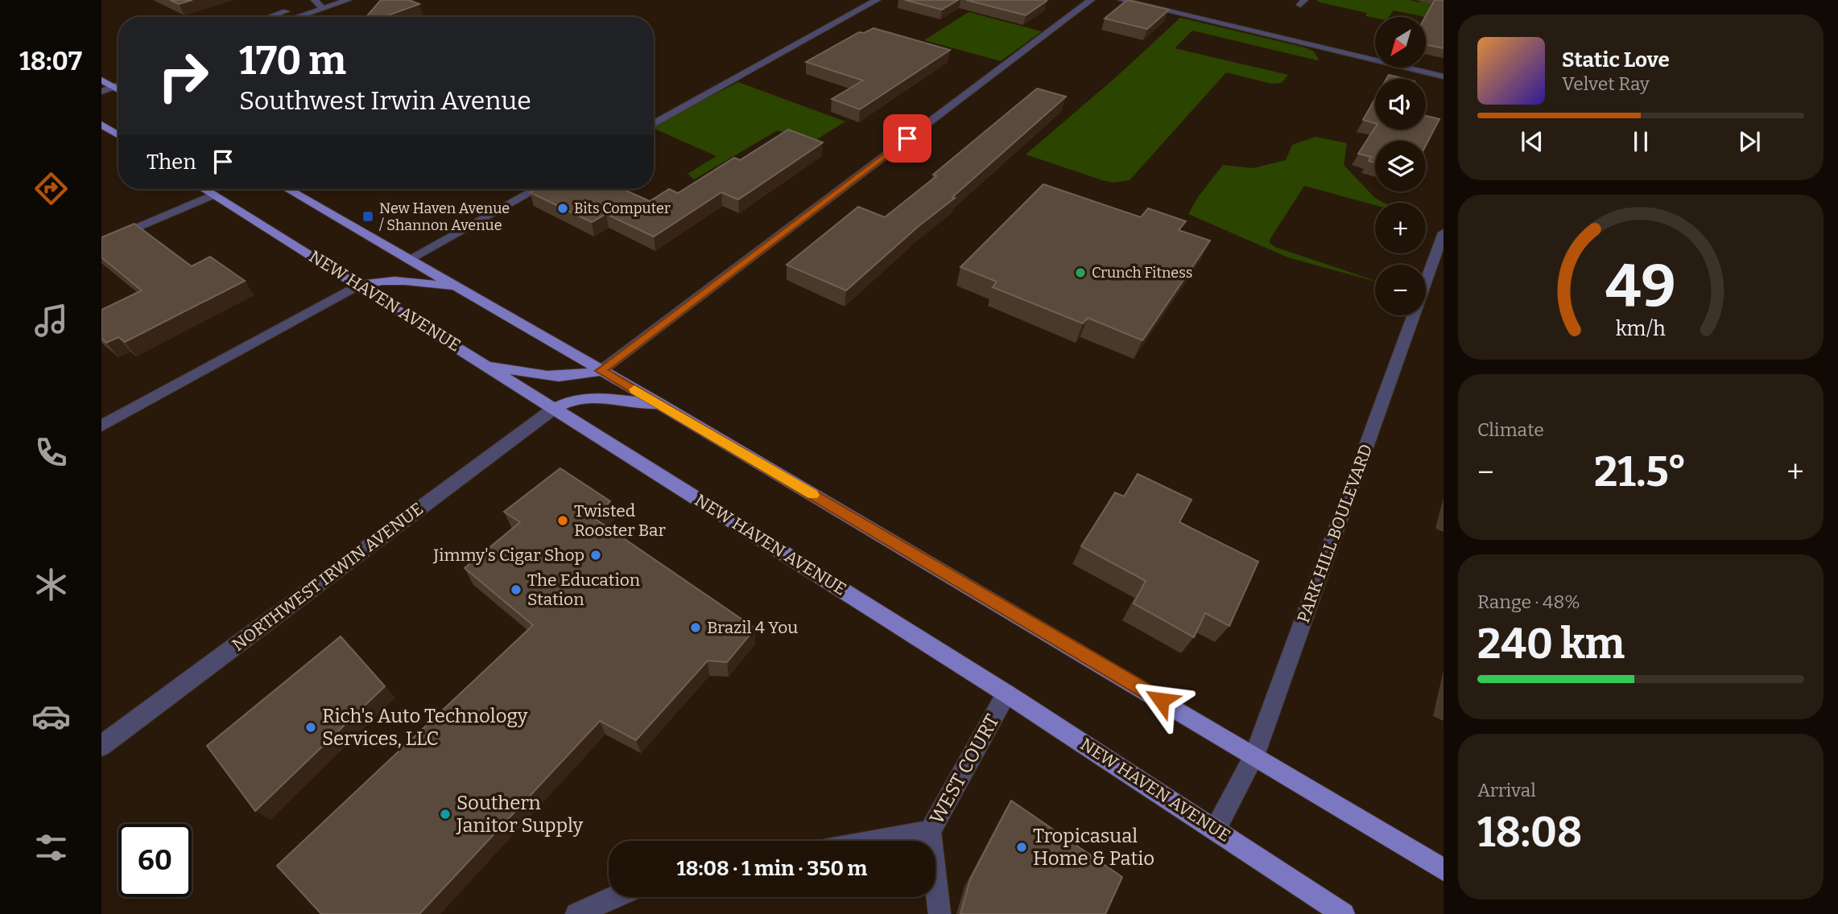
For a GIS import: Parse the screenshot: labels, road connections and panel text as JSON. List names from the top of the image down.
{
  "streets": {
    "main road": ["NEW HAVEN AVENUE"],
    "street": ["PARK HILL BOULEVARD", "NORTHWEST IRWIN AVENUE", "WEST COURT"]
  },
  "crossings": [
    ["NEW HAVEN AVENUE", "PARK HILL BOULEVARD"],
    ["NEW HAVEN AVENUE", "NORTHWEST IRWIN AVENUE"],
    ["NEW HAVEN AVENUE", "WEST COURT"]
  ],
  "places": {
    "other": [
      "Bits Computer",
      "Crunch Fitness",
      "Twisted Rooster Bar",
      "Jimmy's Cigar Shop",
      "The Education Station",
      "Brazil 4 You",
      "Rich's Auto Technology Services, LLC",
      "Southern Janitor Supply",
      "Tropicasual Home & Patio"
    ],
    "transit": ["New Haven Avenue / Shannon Avenue"]
  },
  "north": "bottom left",
  "page": {
    "tabs": "18:07",
    "map_buttons": ["+", "−"],
    "turn": ["170 m", "Southwest Irwin Avenue"],
    "song": ["Static Love", "Velvet Ray"],
    "then": "Then",
    "tile": [
      "Climate",
      ["Range · 48%", "240 km"],
      ["Arrival", "18:08"]
    ],
    "heat": ["−", "21.5°", "+"],
    "limit": "60",
    "trip": "18:08 · 1 min · 350 m",
    "gauge": ["49", "km/h"]
  }
}
